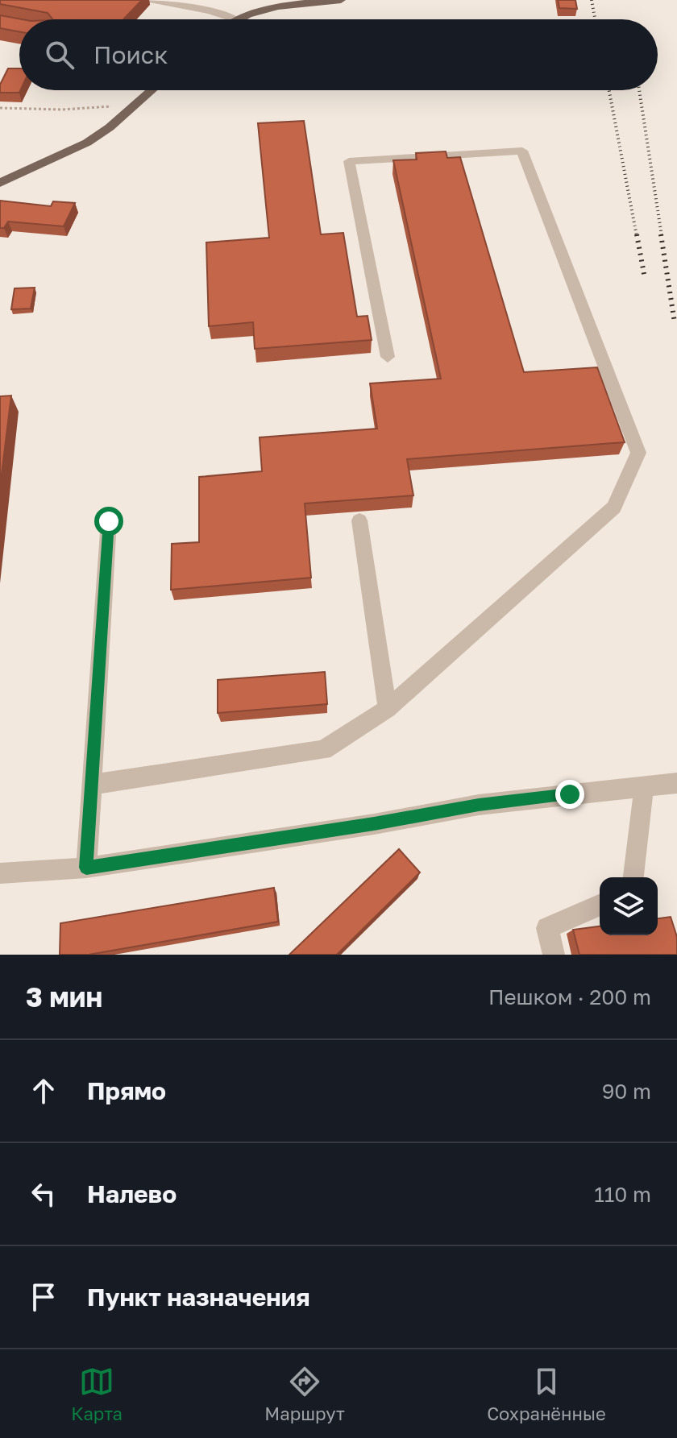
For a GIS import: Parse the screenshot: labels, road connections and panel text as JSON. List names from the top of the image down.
{
  "page": {
    "search": "Поиск",
    "heading": ["3 мин", "Пешком · 200 m"],
    "list": [
      ["Прямо", "90 m"],
      ["Налево", "110 m"],
      "Пункт назначения"
    ],
    "nav": ["Карта", "Маршрут", "Сохранённые"]
  }
}
